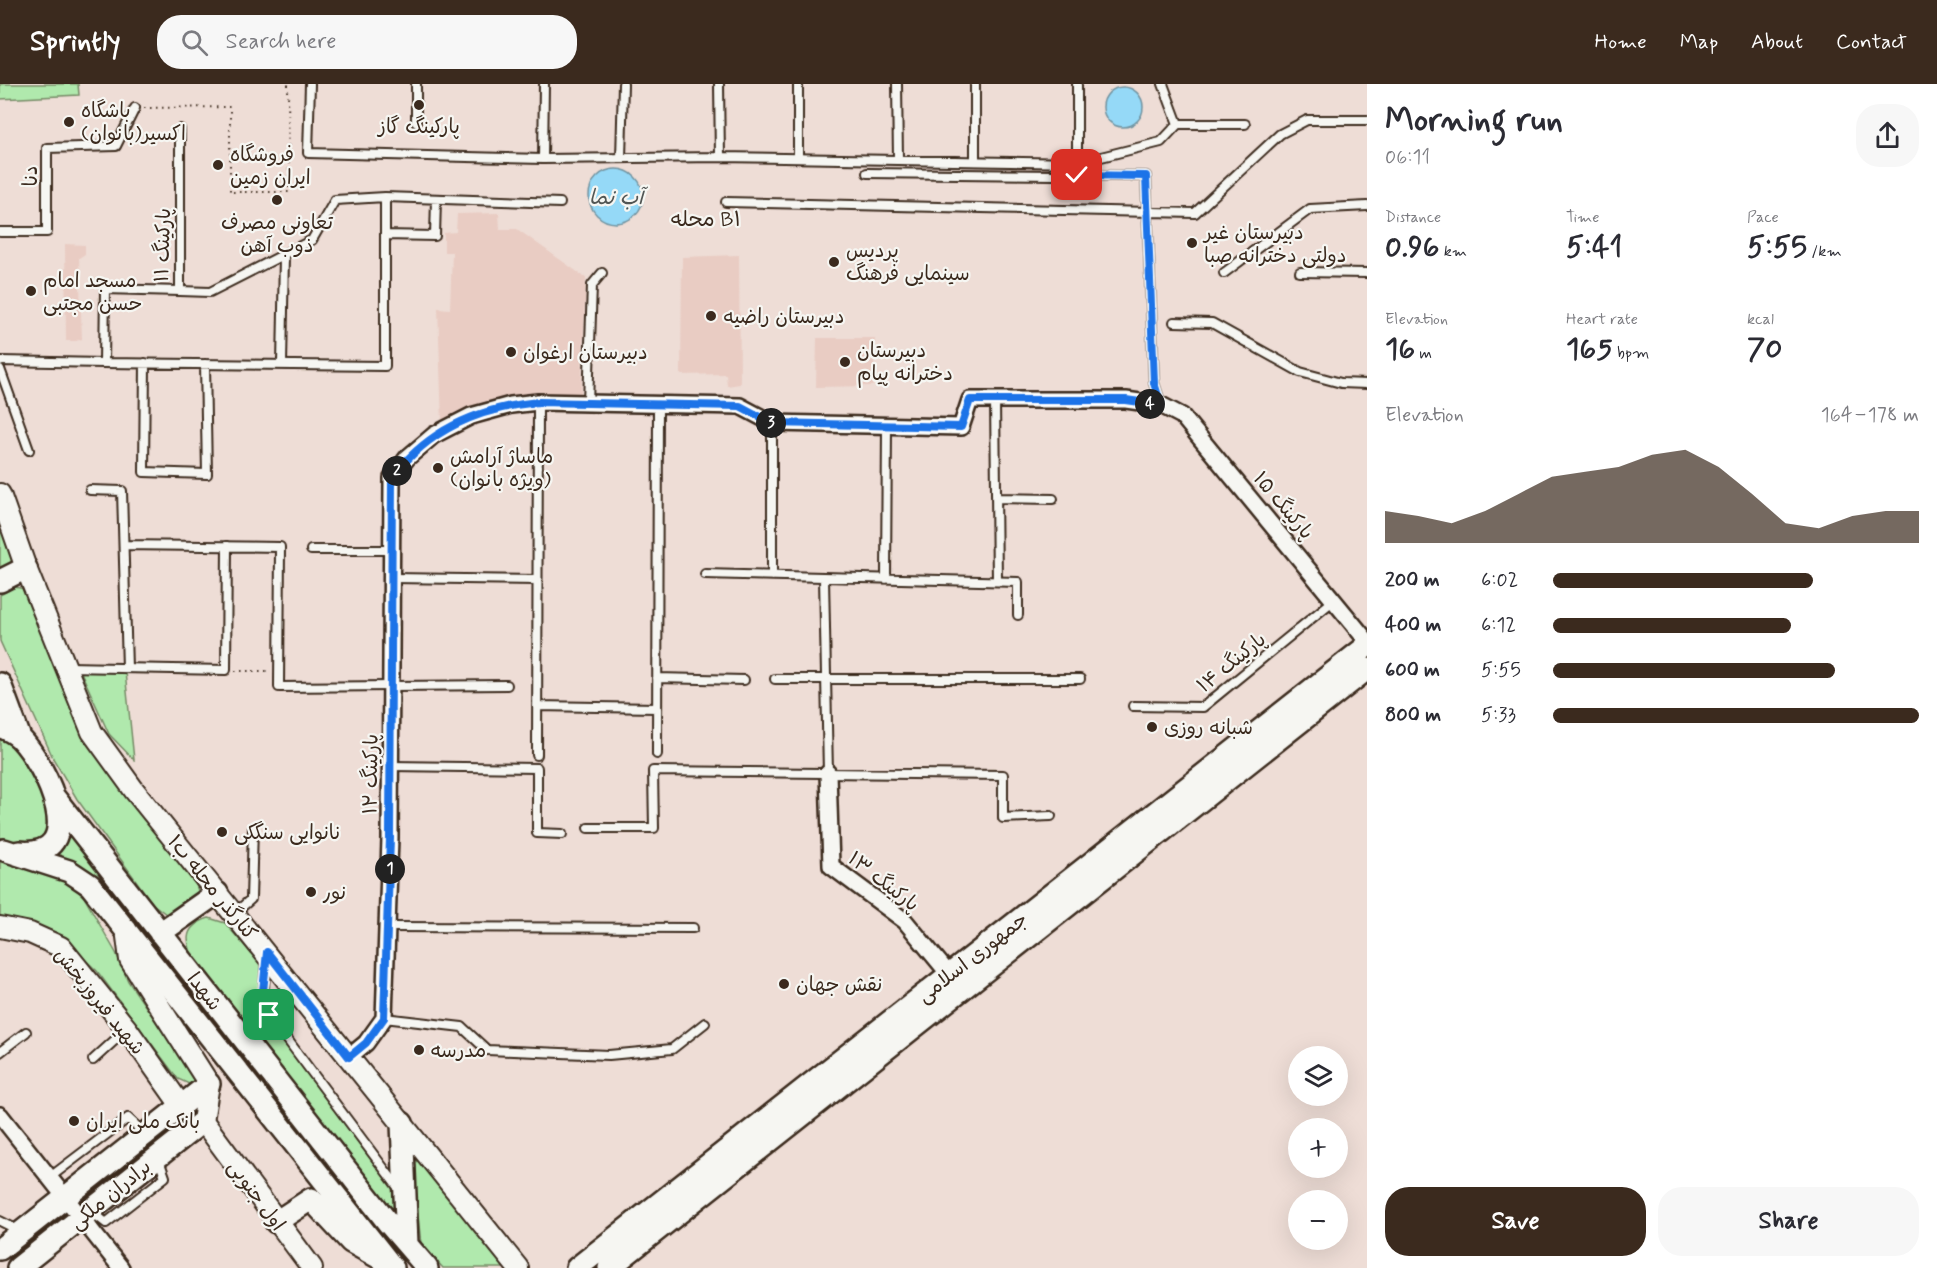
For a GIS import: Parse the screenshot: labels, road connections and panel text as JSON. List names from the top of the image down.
{
  "streets": {
    "main road": ["جمهوری اسلامی", "شهدا", "برادران ملکی"],
    "street": [
      "پارکینگ ۱۵",
      "پارکینگ ۱۲",
      "پارکینگ ۱۳",
      "کنارگذر محله ب۱",
      "شهید فیروزبخش",
      "اول جنوبی"
    ],
    "lane": ["دنا", "پارکینگ ۱۱", "پارکینگ ۱۴"]
  },
  "crossings": [
    ["پارکینگ ۱۵", "پارکینگ ۱۴"],
    ["پارکینگ ۱۳", "جمهوری اسلامی"],
    ["شهید فیروزبخش", "برادران ملکی"],
    ["برادران ملکی", "اول جنوبی"]
  ],
  "districts": ["محله B۱"],
  "water": ["آب نما"],
  "places": [
    "پارکینگ گاز",
    "باشگاه اکسیر(بانوان)",
    "فروشگاه ایران زمین",
    "تعاونی مصرف ذوب آهن",
    "دبیرستان غیر دولتی دخترانه صبا",
    "پردیس سینمایی فرهنگ",
    "مسجد امام حسن مجتبی",
    "دبیرستان راضیه",
    "دبیرستان ارغوان",
    "دبیرستان دخترانه پیام",
    "ماساژ آرامش (ویژه بانوان)",
    "شبانه روزی",
    "نانوایی سنگکی",
    "نور",
    "نقش جهان",
    "مدرسه",
    "بانک ملی ایران"
  ],
  "page": {
    "header": "Sprintly",
    "search": "Search here",
    "nav": [
      "Home",
      "Map",
      "About",
      "Contact"
    ],
    "heading": ["Morning run", "06:11"],
    "stats": [
      ["Distance", "0.96 km"],
      ["Time", "5:41"],
      ["Pace", "5:55 /km"],
      ["Elevation", "16 m"],
      ["Heart rate", "165 bpm"],
      ["kcal", "70"]
    ],
    "pins": [
      "4",
      "3",
      "2",
      "1"
    ],
    "chart": ["Elevation", "164–178 m"],
    "list": [
      {
        "name": "200 m",
        "note": "6:02"
      },
      {
        "name": "400 m",
        "note": "6:12"
      },
      {
        "name": "600 m",
        "note": "5:55"
      },
      {
        "name": "800 m",
        "note": "5:33"
      }
    ],
    "map_buttons": ["+", "−"],
    "buttons": ["Save", "Share"]
  }
}
